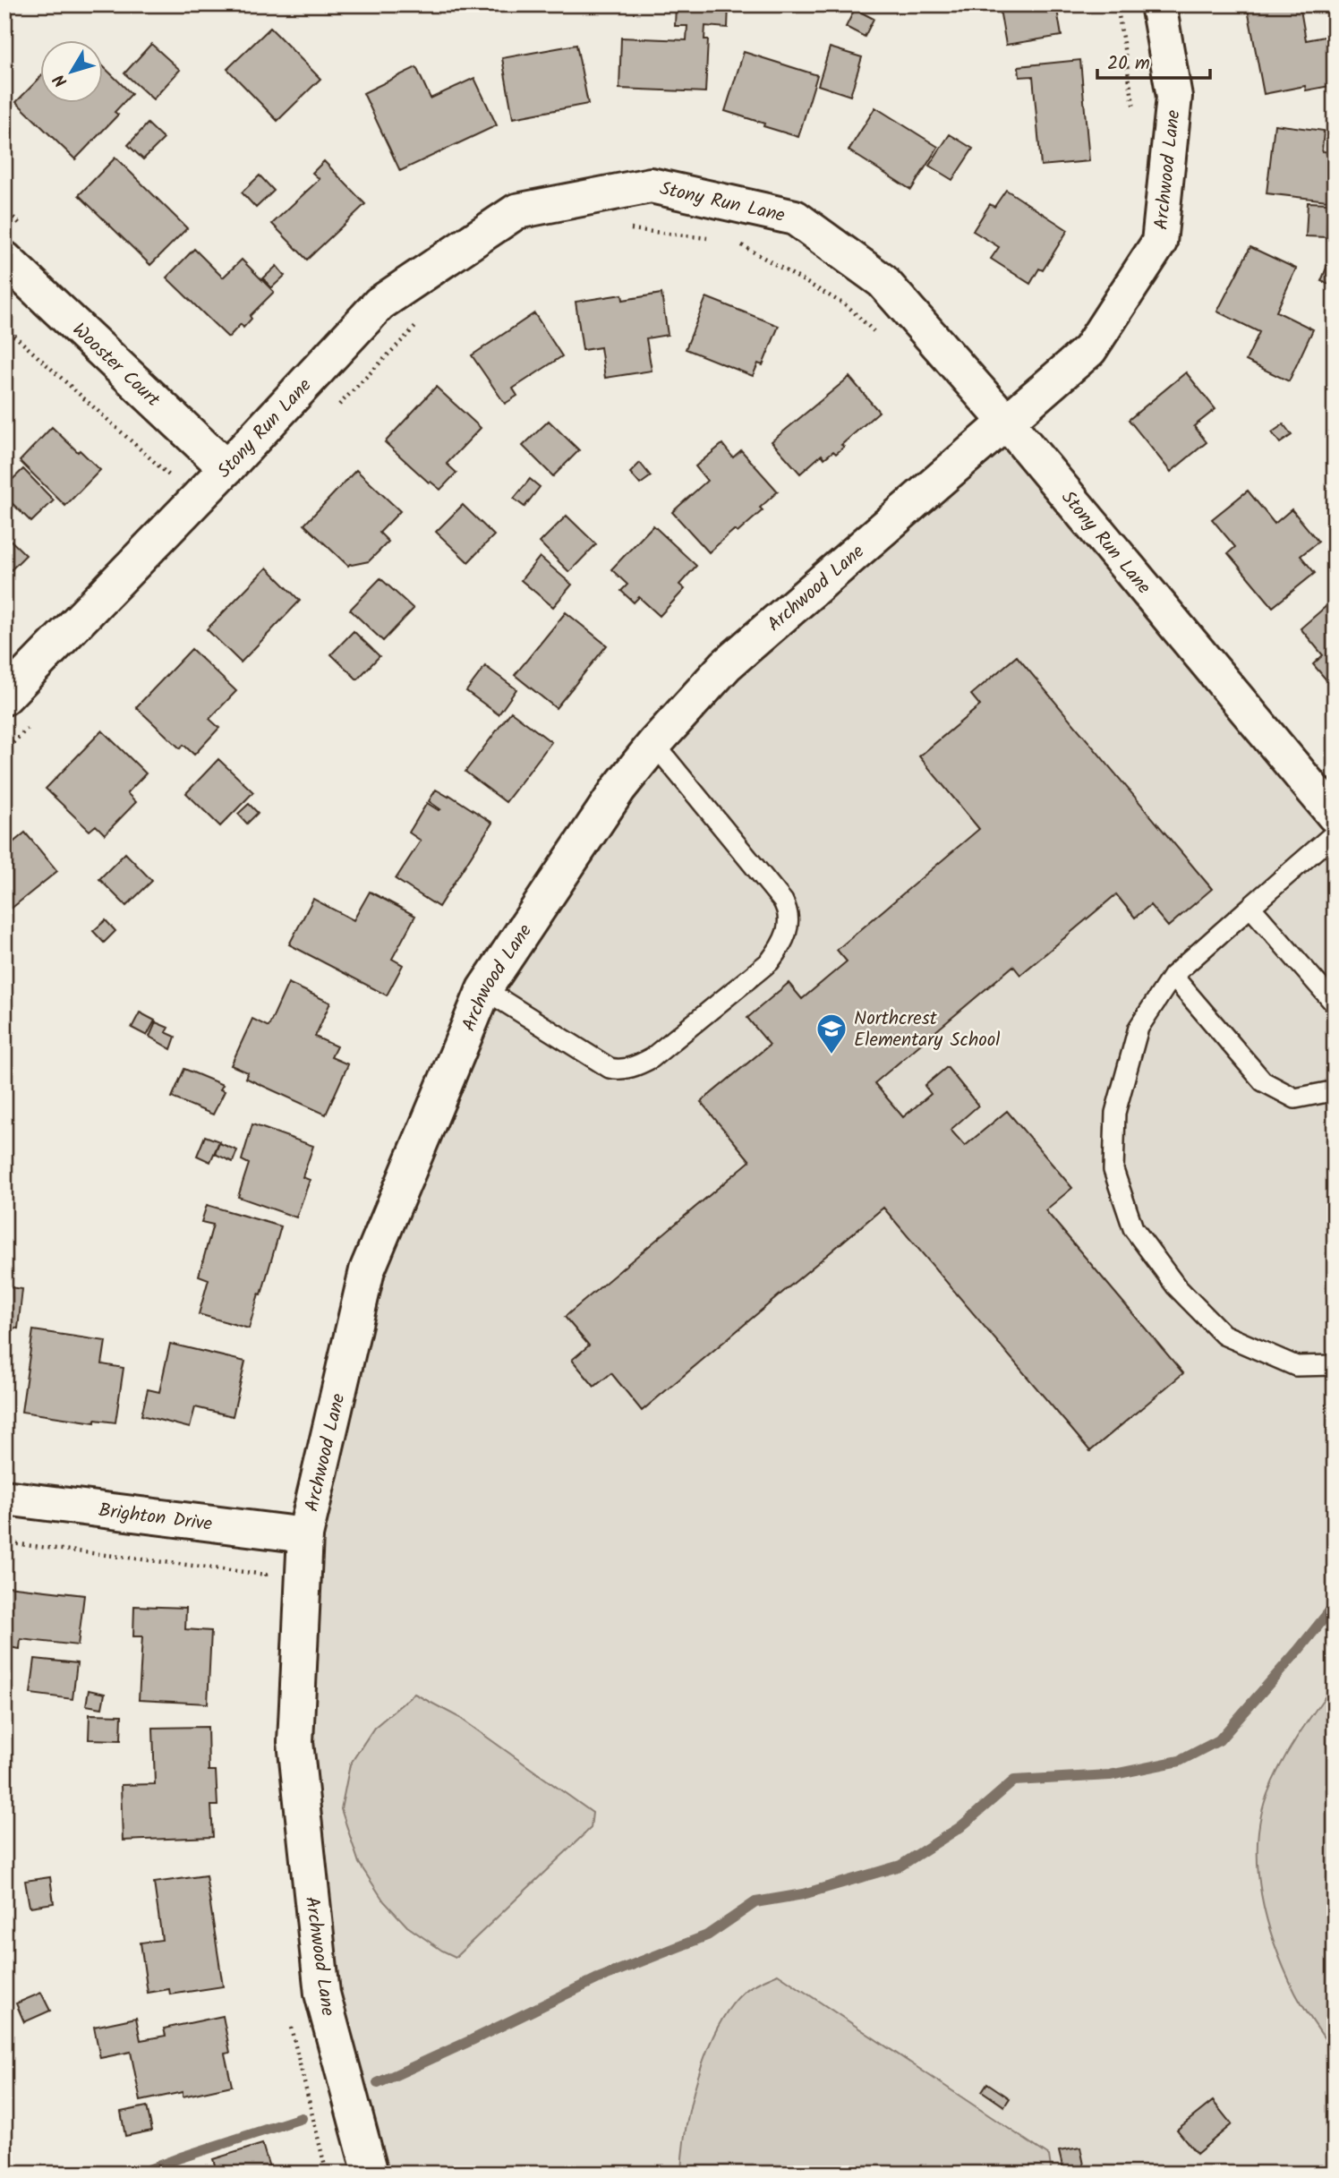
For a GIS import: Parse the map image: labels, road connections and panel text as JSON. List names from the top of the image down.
{
  "streets": {
    "street": [
      "Archwood Lane",
      "Stony Run Lane",
      "Wooster Court",
      "Brighton Drive"
    ]
  },
  "crossings": [
    ["Archwood Lane", "Stony Run Lane"],
    ["Archwood Lane", "Brighton Drive"],
    ["Stony Run Lane", "Wooster Court"]
  ],
  "places": {
    "school or university": ["Northcrest Elementary School"]
  },
  "scale_bar": "20 m",
  "north": "bottom left"
}
